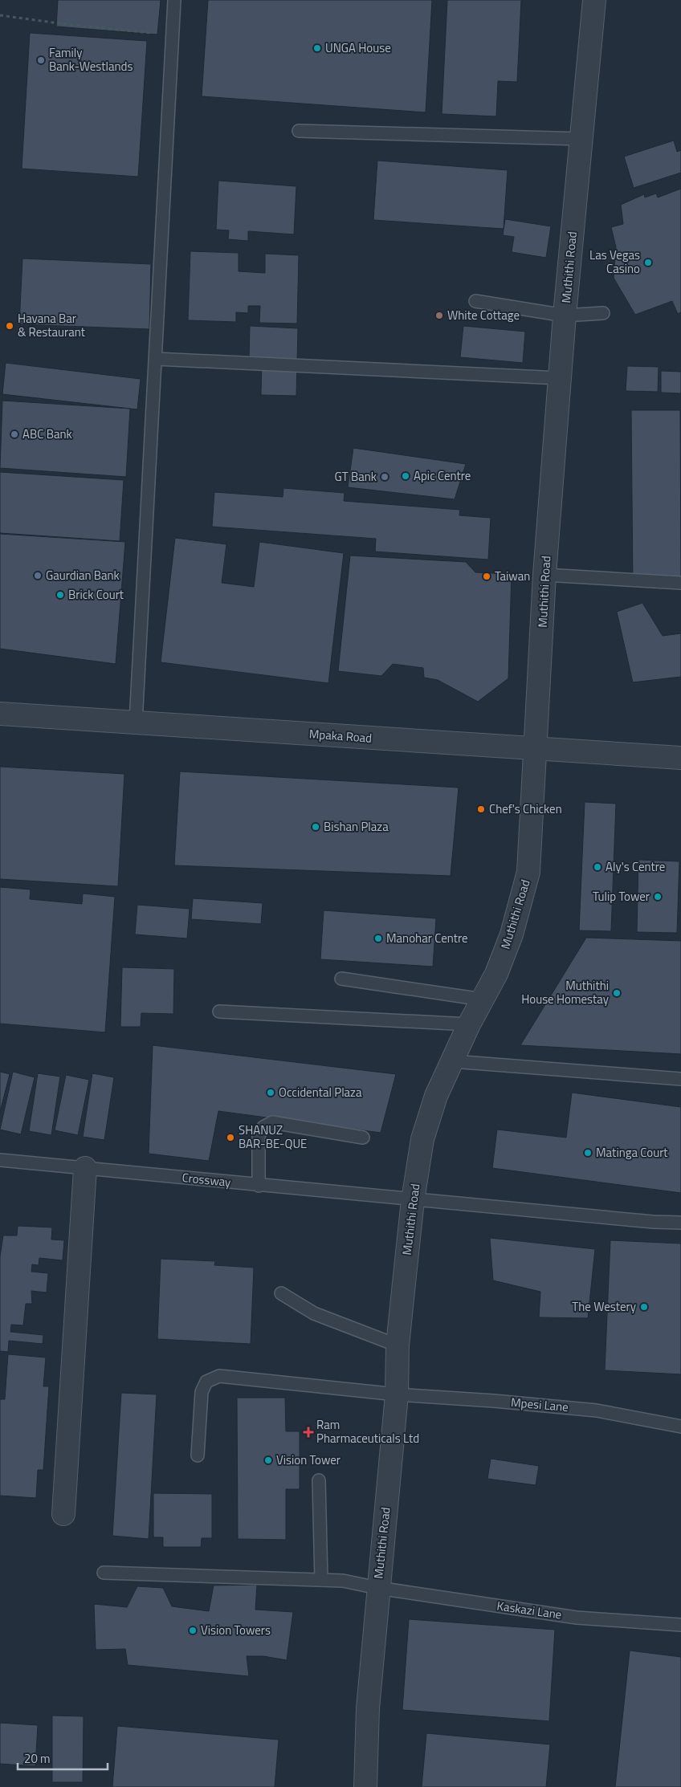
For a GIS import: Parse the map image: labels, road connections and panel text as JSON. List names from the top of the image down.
{
  "streets": {
    "street": ["Muthithi Road", "Mpaka Road"],
    "lane": ["Crossway", "Mpesi Lane", "Kaskazi Lane"]
  },
  "crossings": [
    ["Muthithi Road", "Mpaka Road"],
    ["Muthithi Road", "Crossway"],
    ["Muthithi Road", "Mpesi Lane"],
    ["Muthithi Road", "Kaskazi Lane"]
  ],
  "places": {
    "other": [
      "UNGA House",
      "Family Bank-Westlands",
      "Las Vegas Casino",
      "White Cottage",
      "Havana Bar & Restaurant",
      "ABC Bank",
      "Apic Centre",
      "GT Bank",
      "Gaurdian Bank",
      "Taiwan",
      "Brick Court",
      "Chef's Chicken",
      "Bishan Plaza",
      "Aly's Centre",
      "Tulip Tower",
      "Manohar Centre",
      "Muthithi House Homestay",
      "Occidental Plaza",
      "SHANUZ BAR-BE-QUE",
      "Matinga Court",
      "The Westery",
      "Vision Tower",
      "Vision Towers"
    ],
    "health": ["Ram Pharmaceuticals Ltd"]
  },
  "scale_bar": "20 m"
}
